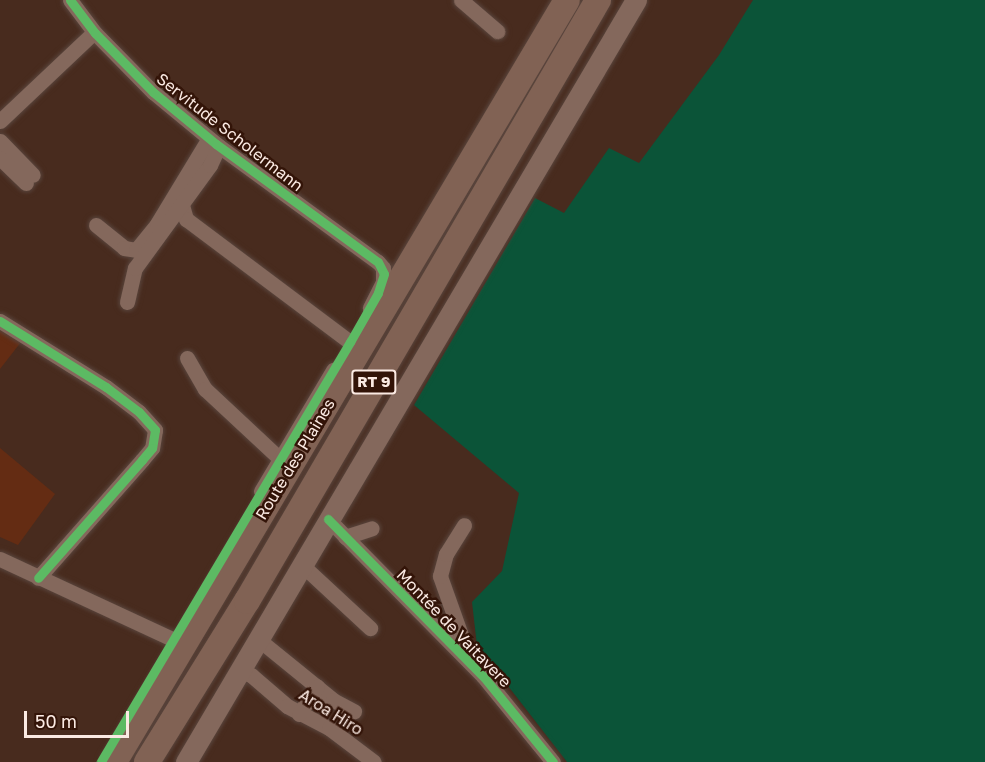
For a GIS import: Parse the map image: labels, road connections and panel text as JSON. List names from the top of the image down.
{
  "streets": {
    "highway": ["RT 9", "Route des Plaines"],
    "street": ["Servitude Scholermann", "Montée de Vaitavere", "Aroa Hiro"]
  },
  "scale_bar": "50 m"
}
